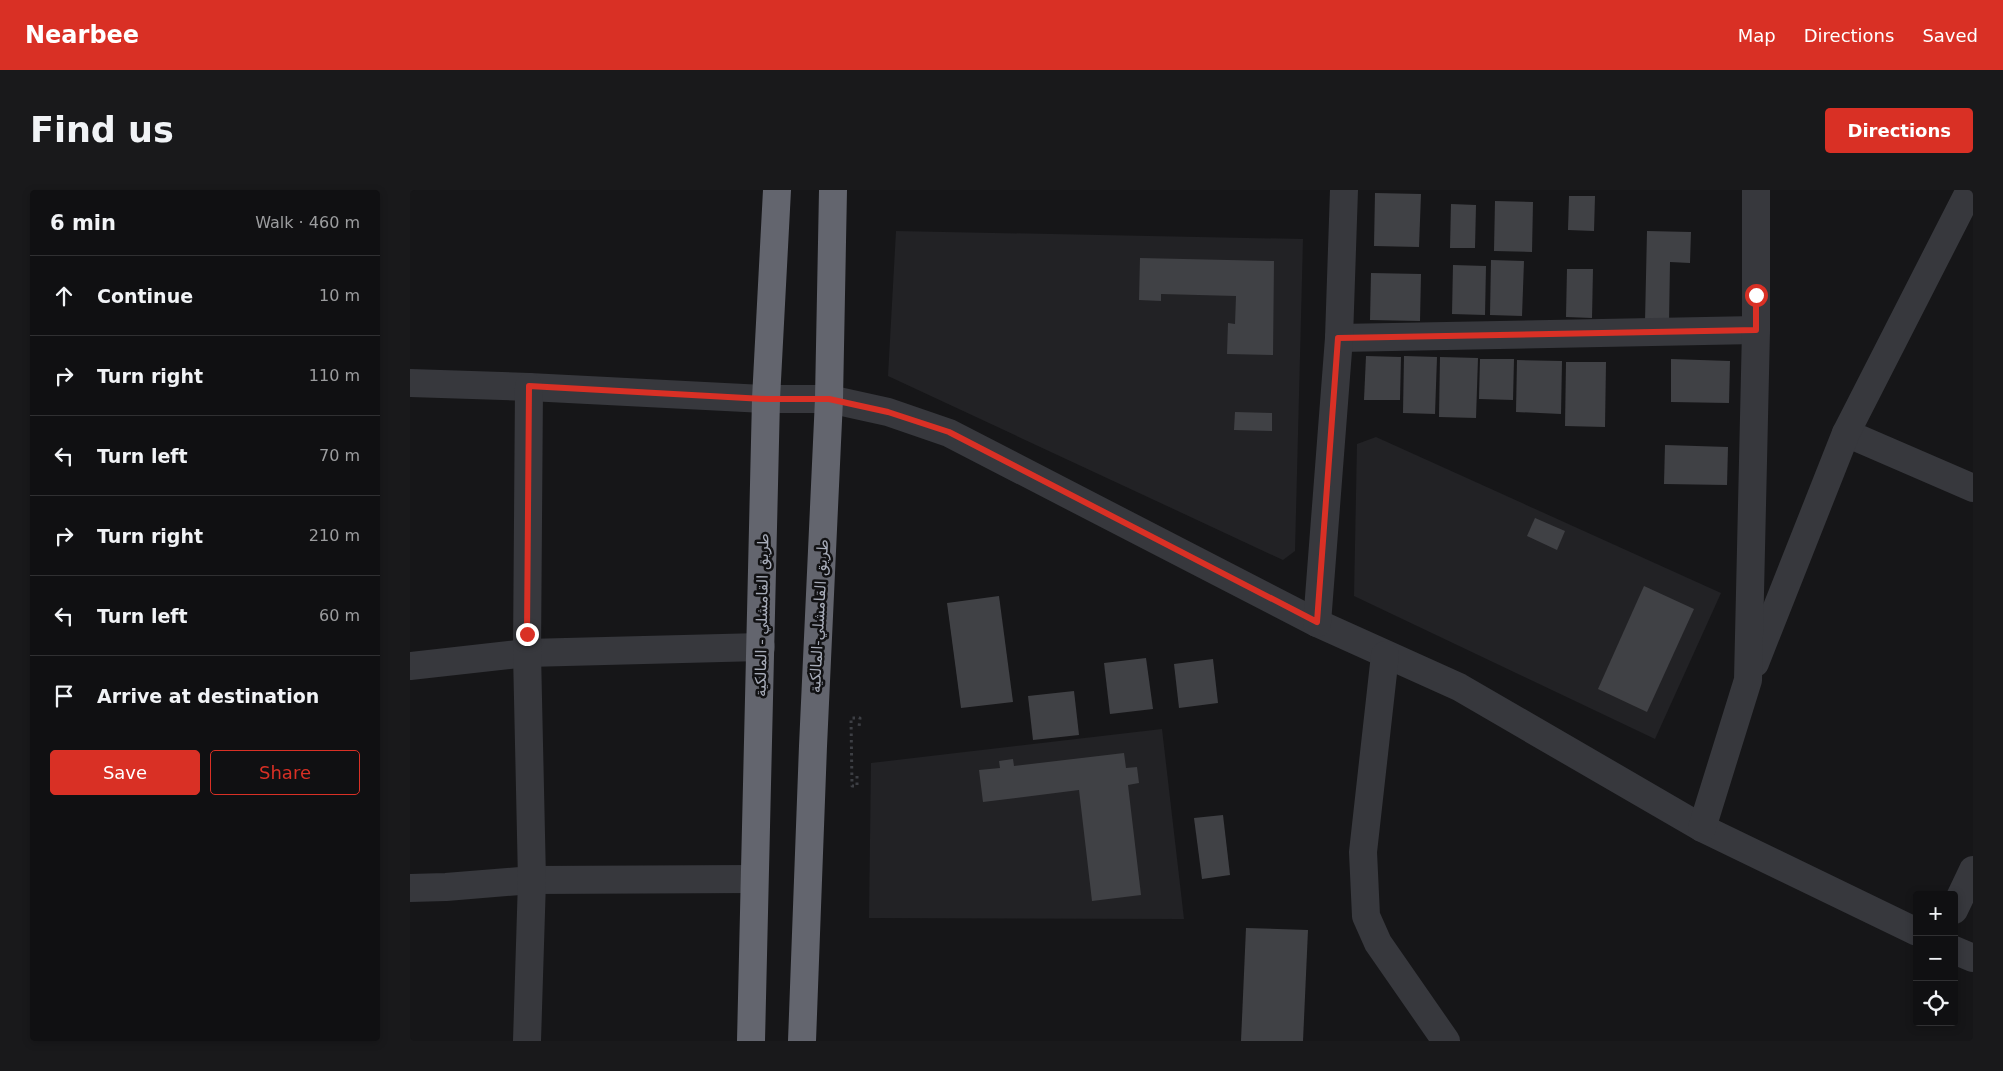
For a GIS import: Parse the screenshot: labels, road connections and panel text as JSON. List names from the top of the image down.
{
  "streets": {
    "highway": ["طريق القامشلي - المالكية", "طريق القامشلي-المالكية"]
  },
  "page": {
    "header": "Nearbee",
    "nav": ["Map", "Directions", "Saved"],
    "buttons": [
      "Directions",
      ["Save", "Share"]
    ],
    "title": "Find us",
    "heading": ["6 min", "Walk · 460 m"],
    "list": [
      ["Continue", "10 m"],
      ["Turn right", "110 m"],
      ["Turn left", "70 m"],
      ["Turn right", "210 m"],
      ["Turn left", "60 m"],
      "Arrive at destination"
    ],
    "map_buttons": ["+", "−"]
  }
}
